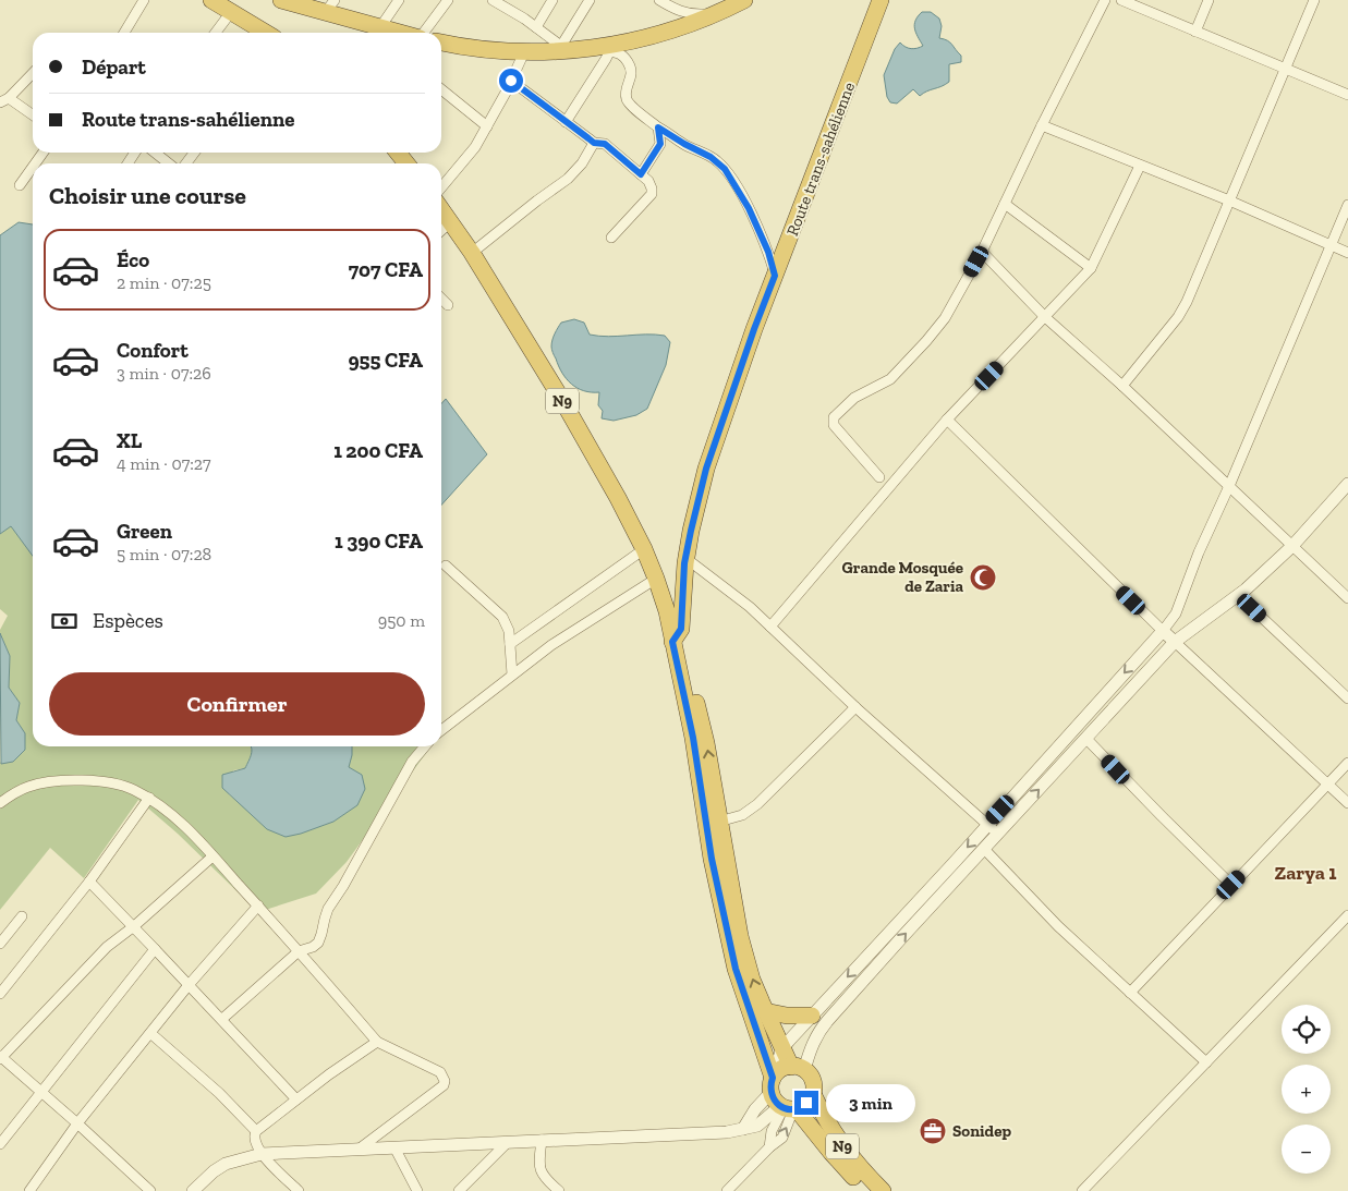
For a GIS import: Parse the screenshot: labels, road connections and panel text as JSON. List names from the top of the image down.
{
  "streets": {
    "highway": ["Route trans-sahélienne", "N9"]
  },
  "districts": ["Zarya 1"],
  "places": {
    "mosque": ["Grande Mosquée de Zaria"],
    "office": ["Sonidep"]
  },
  "page": {
    "banner": ["Départ", "Route trans-sahélienne"],
    "heading": "Choisir une course",
    "list": [
      {
        "name": "Éco",
        "note": "2 min · 07:25",
        "value": "707 CFA"
      },
      {
        "name": "Confort",
        "note": "3 min · 07:26",
        "value": "955 CFA"
      },
      {
        "name": "XL",
        "note": "4 min · 07:27",
        "value": "1 200 CFA"
      },
      {
        "name": "Green",
        "note": "5 min · 07:28",
        "value": "1 390 CFA"
      }
    ],
    "pay": ["Espèces", "950 m"],
    "buttons": "Confirmer",
    "map_buttons": ["+", "−"],
    "bubble": "3 min"
  }
}
